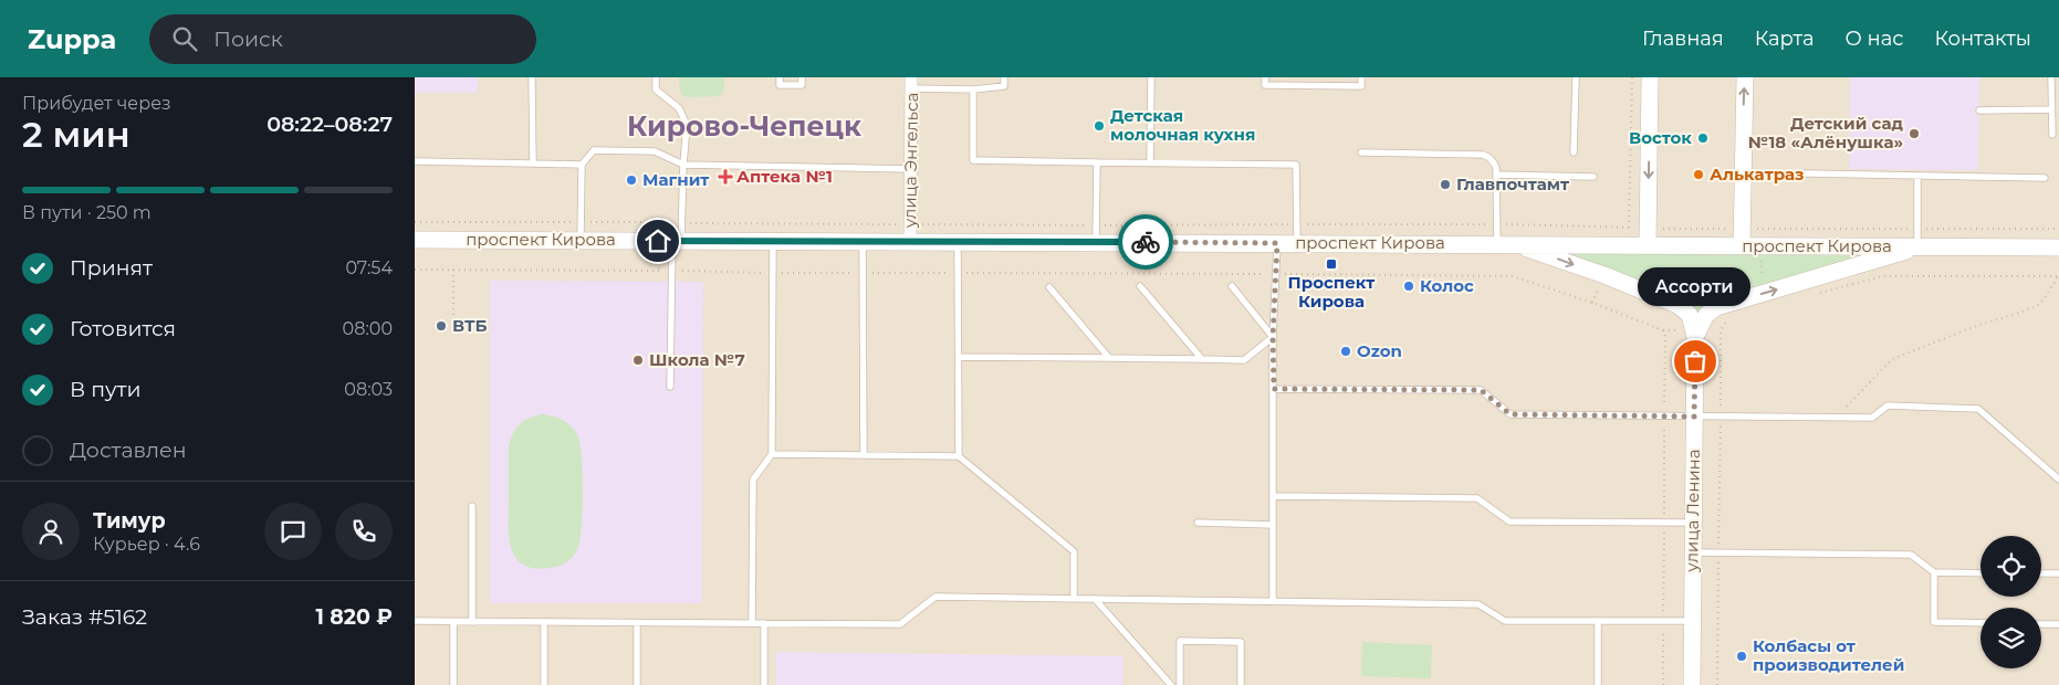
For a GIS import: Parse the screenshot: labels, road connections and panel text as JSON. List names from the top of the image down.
{
  "streets": {
    "street": ["улица Энгельса", "проспект Кирова", "улица Ленина"]
  },
  "crossings": [
    ["улица Энгельса", "проспект Кирова"]
  ],
  "districts": ["Кирово-Чепецк"],
  "places": {
    "other": [
      "Детская молочная кухня",
      "Детский сад №18 «Алёнушка»",
      "Восток",
      "Алькатраз",
      "Магнит",
      "Главпочтамт",
      "Колос",
      "ВТБ",
      "Ozon",
      "Школа №7",
      "Ассорти",
      "Колбасы от производителей"
    ],
    "health": ["Аптека №1"],
    "transit": ["Проспект Кирова"]
  },
  "page": {
    "header": "Zuppa",
    "search": "Поиск",
    "nav": [
      "Главная",
      "Карта",
      "О нас",
      "Контакты"
    ],
    "heading": ["2 мин", "Прибудет через", "08:22–08:27"],
    "panel": [
      "Тимур",
      "Курьер · 4.6",
      "Заказ #5162",
      "1 820 ₽"
    ],
    "bar": "В пути · 250 m",
    "list": [
      ["Принят", "07:54"],
      ["Готовится", "08:00"],
      ["В пути", "08:03"],
      "Доставлен"
    ],
    "bubble": "Ассорти"
  }
}
